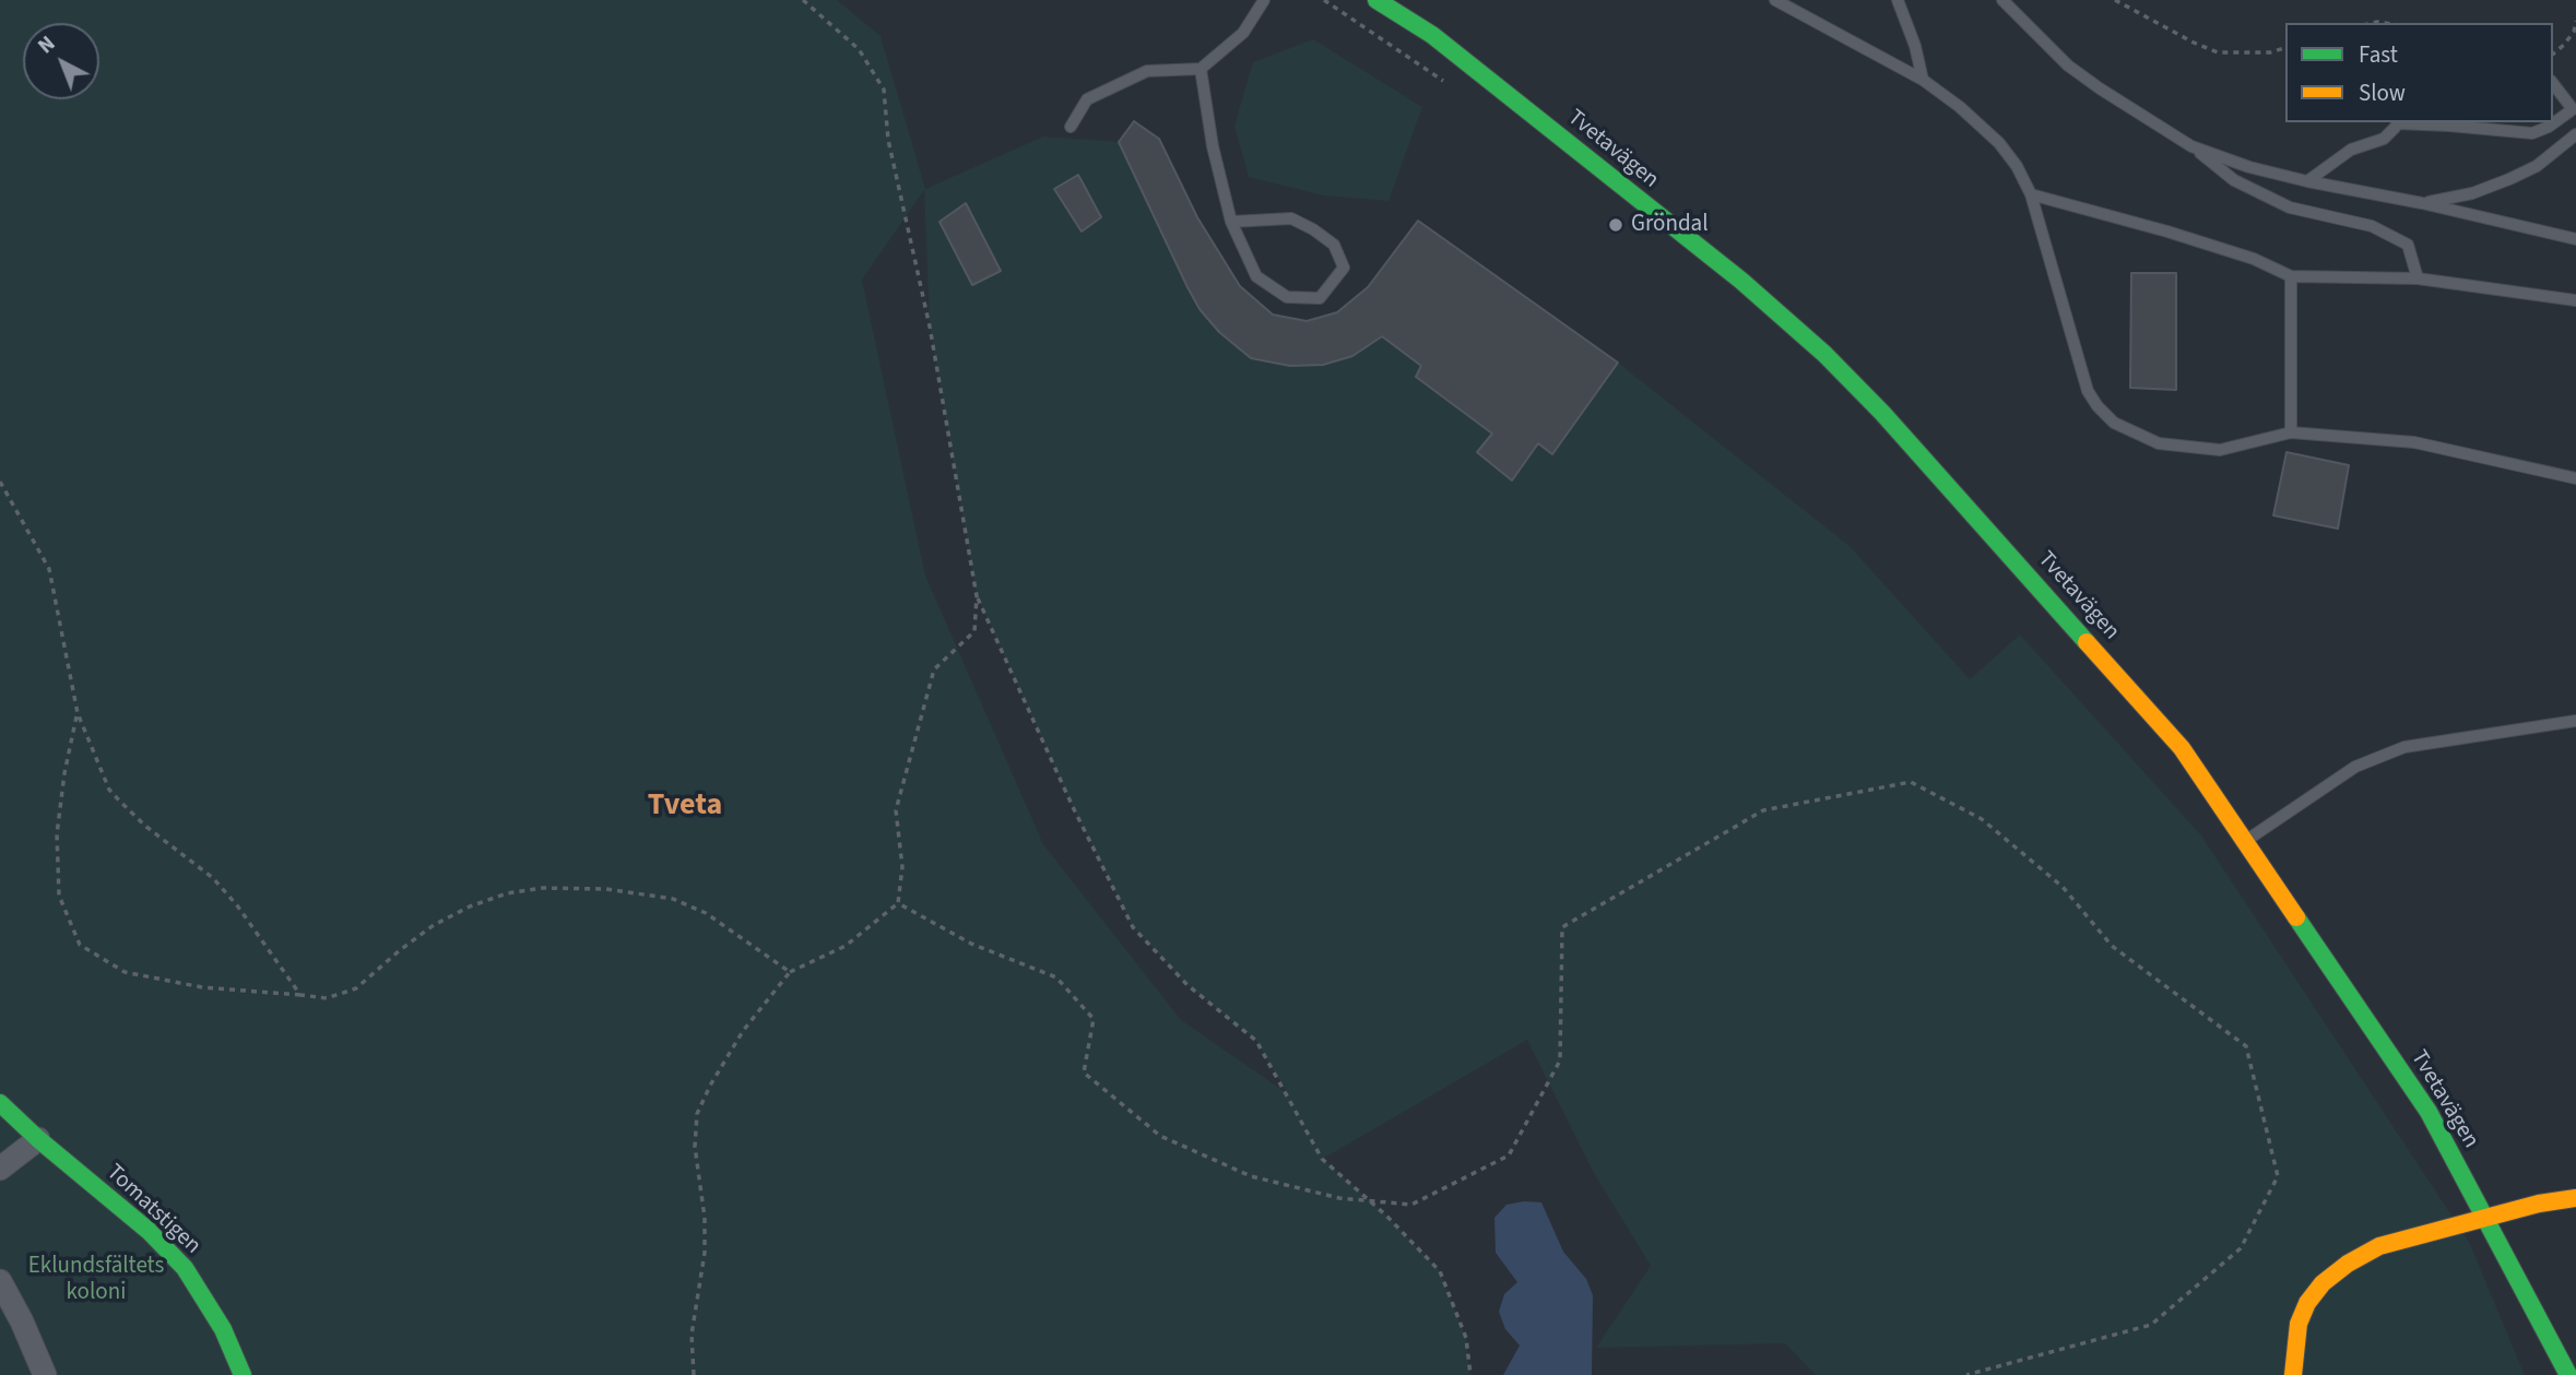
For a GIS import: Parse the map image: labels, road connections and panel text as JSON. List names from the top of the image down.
{
  "streets": {
    "main road": ["Tvetavägen", "Tomatstigen"]
  },
  "districts": ["Tveta"],
  "parks": ["Eklundsfältets koloni"],
  "places": ["Gröndal"],
  "legend": ["Fast", "Slow"],
  "north": "top left"
}
